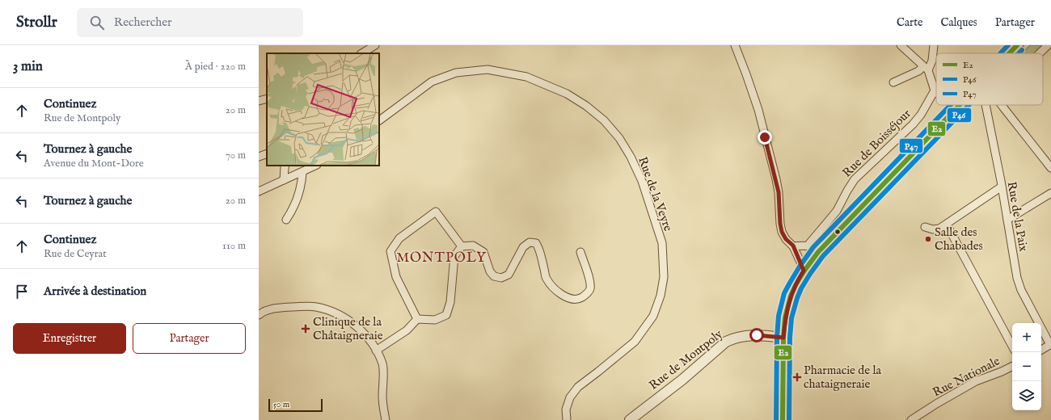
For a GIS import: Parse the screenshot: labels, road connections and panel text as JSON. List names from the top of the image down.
{
  "streets": {
    "street": [
      "Rue de Boisséjour",
      "Rue de la Veyre",
      "Rue de la Paix",
      "Rue de Montpoly",
      "Rue Nationale"
    ]
  },
  "districts": ["MONTPOLY"],
  "places": {
    "other": ["Salle des Chabades"],
    "health": ["Clinique de la Châtaigneraie", "Pharmacie de la chataigneraie"]
  },
  "lines": ["transit line E2", "transit line P47", "transit line P46"],
  "legend": ["E2", "P46", "P47"],
  "scale_bar": "50 m",
  "page": {
    "header": "Strollr",
    "search": "Rechercher",
    "nav": ["Carte", "Calques", "Partager"],
    "heading": ["3 min", "À pied · 220 m"],
    "list": [
      ["Continuez", "Rue de Montpoly", "20 m"],
      ["Tournez à gauche", "Avenue du Mont-Dore", "70 m"],
      ["Tournez à gauche", "20 m"],
      ["Continuez", "Rue de Ceyrat", "110 m"],
      "Arrivée à destination"
    ],
    "buttons": ["Enregistrer", "Partager"],
    "map_buttons": ["+", "−"],
    "scale": "50 m"
  }
}
